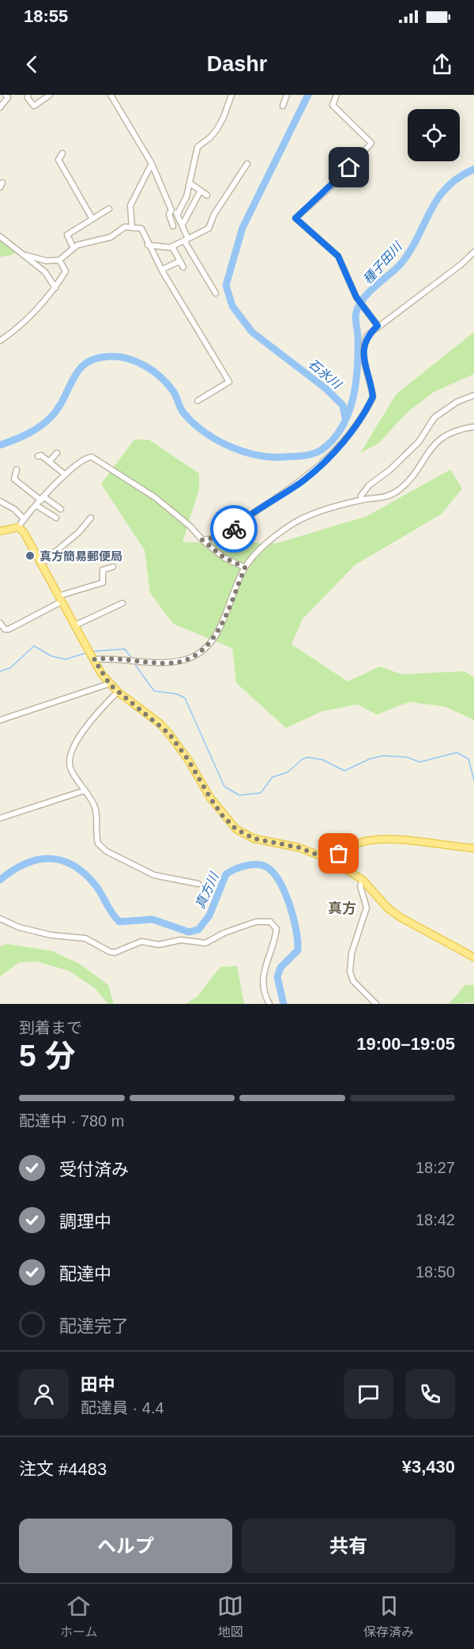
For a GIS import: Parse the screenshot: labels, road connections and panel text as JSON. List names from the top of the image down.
{
  "districts": ["真方"],
  "water": ["種子田川", "石氷川", "真方川"],
  "places": ["真方簡易郵便局"],
  "page": {
    "status": "18:55",
    "header": "Dashr",
    "heading": ["5 分", "到着まで", "19:00–19:05"],
    "panel": [
      "田中",
      "配達員 · 4.4",
      "注文 #4483",
      "¥3,430"
    ],
    "bar": "配達中 · 780 m",
    "list": [
      ["受付済み", "18:27"],
      ["調理中", "18:42"],
      ["配達中", "18:50"],
      "配達完了"
    ],
    "buttons": ["ヘルプ", "共有"],
    "tabs": ["ホーム", "地図", "保存済み"]
  }
}
